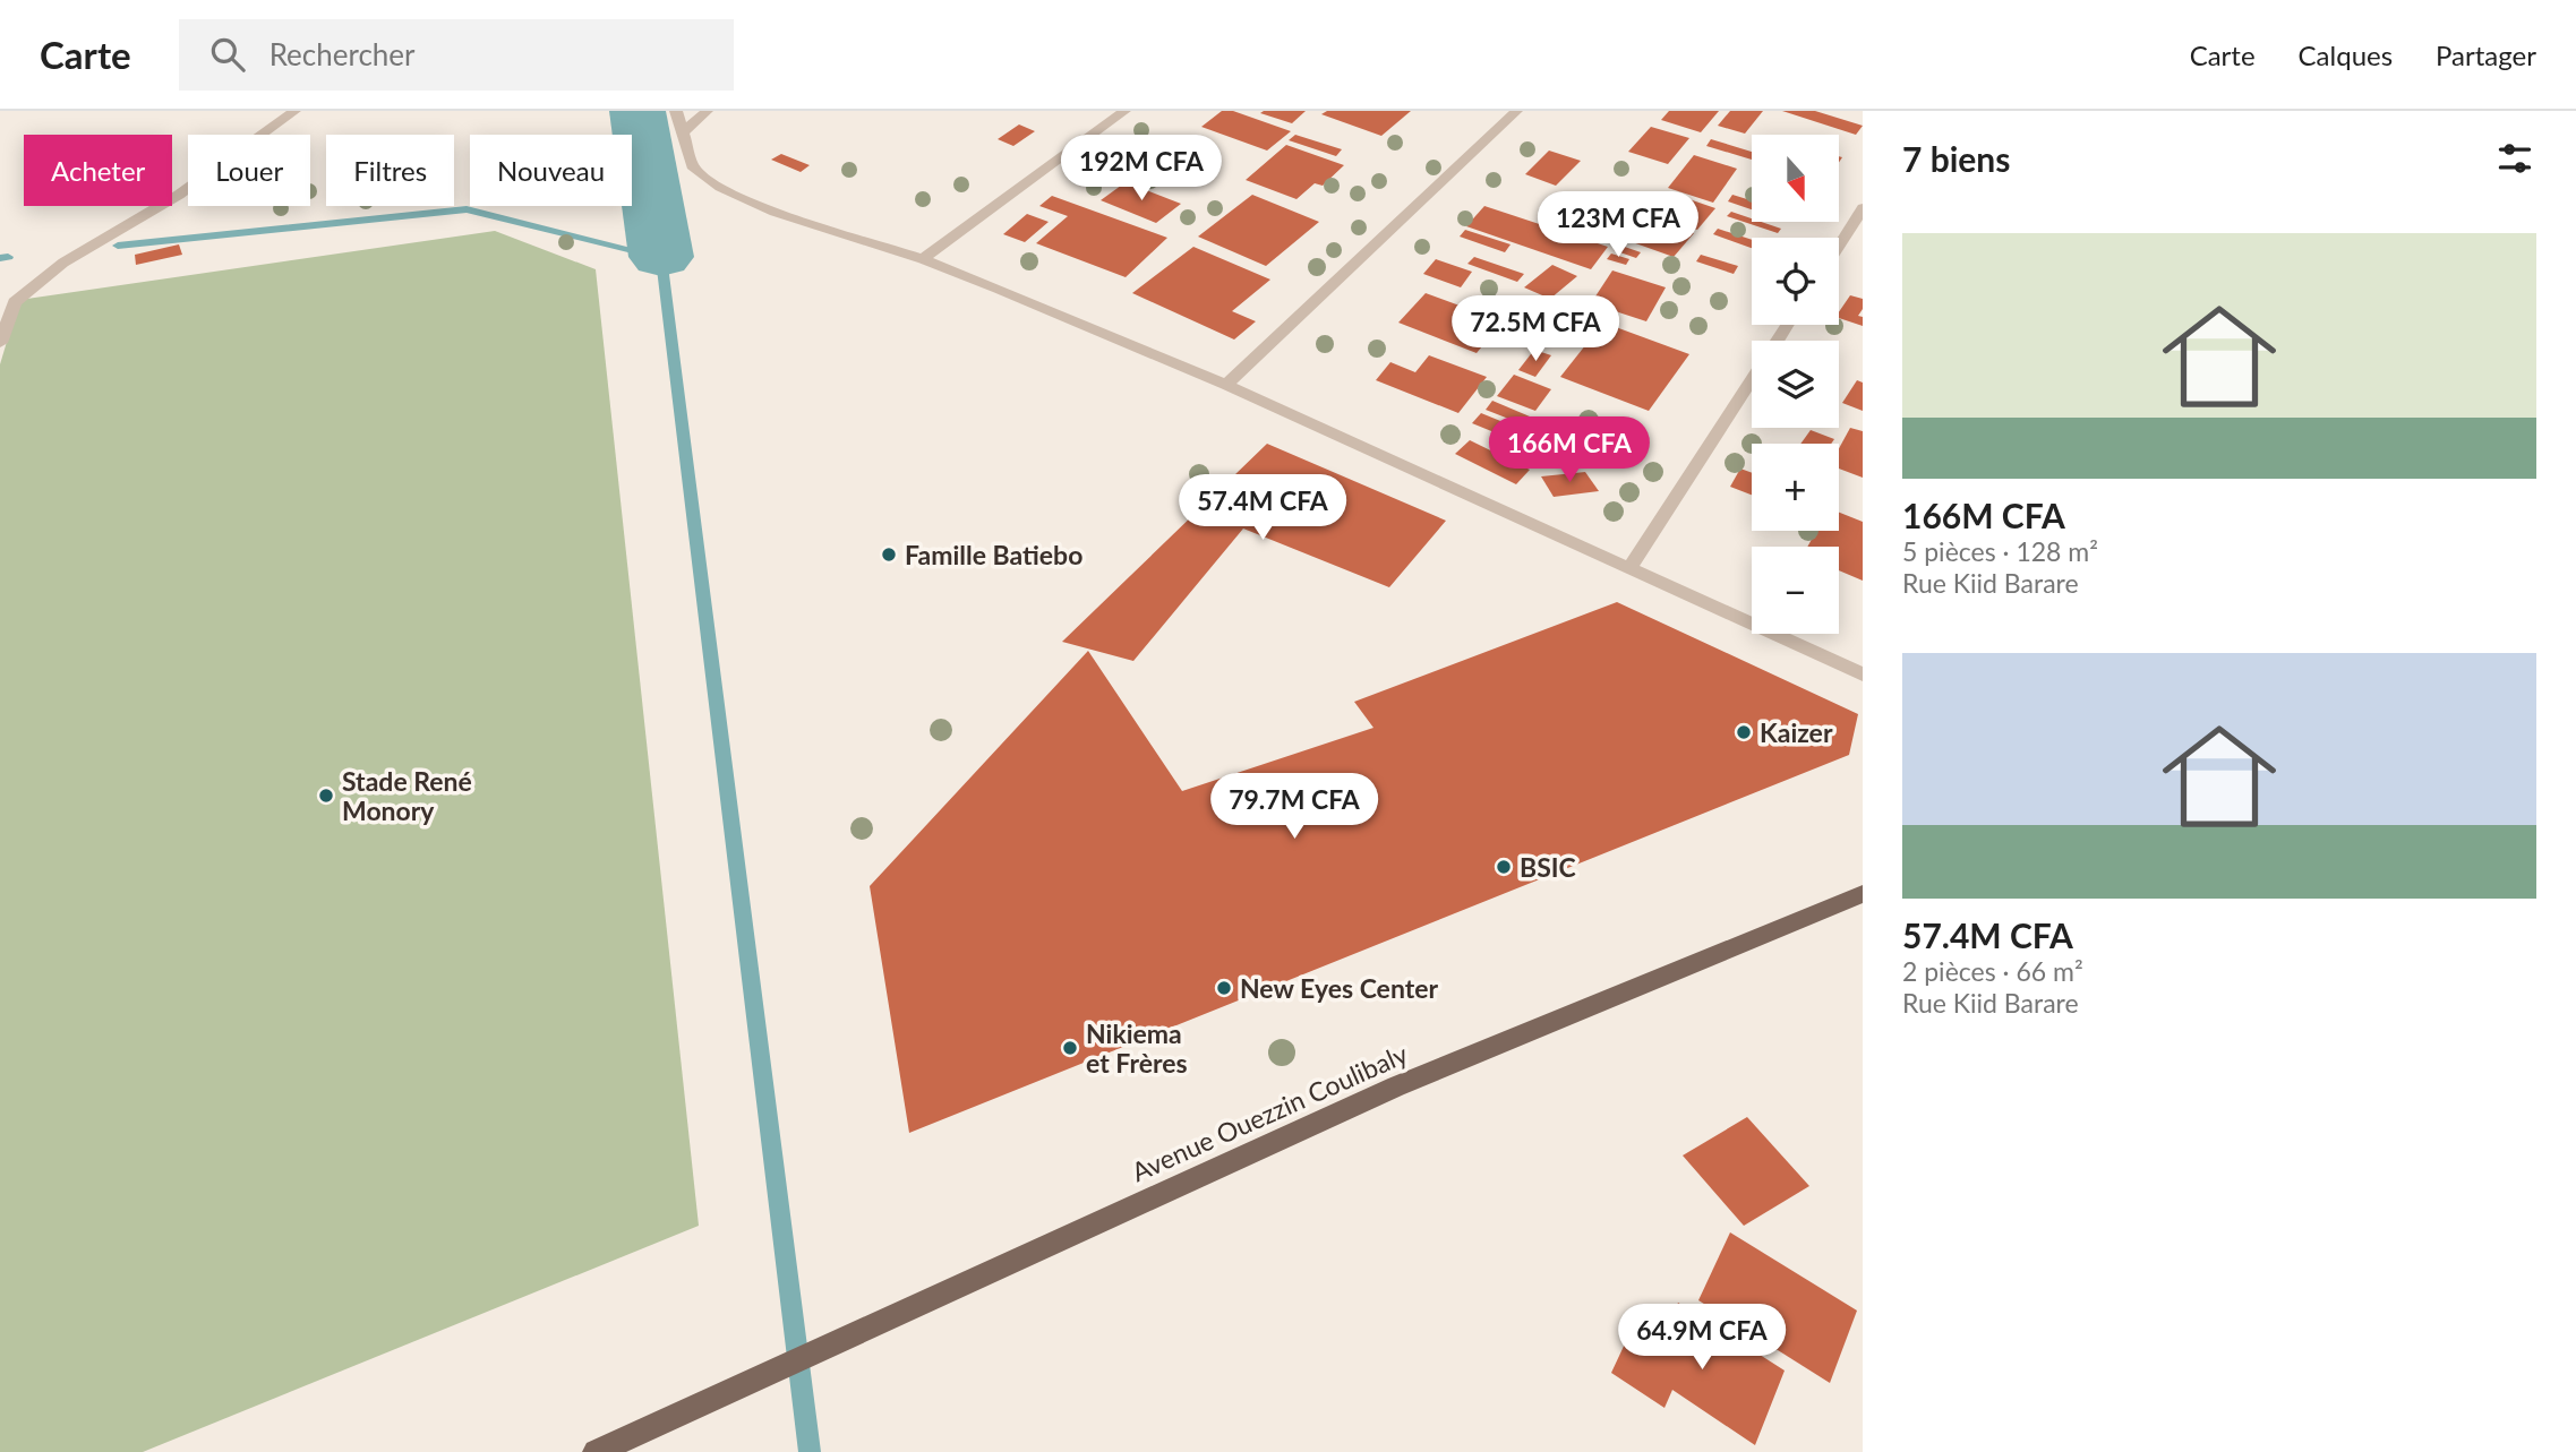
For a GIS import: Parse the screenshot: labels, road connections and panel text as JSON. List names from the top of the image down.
{
  "streets": {
    "main road": ["Avenue Ouezzin Coulibaly"]
  },
  "places": [
    "Famille Batiebo",
    "Kaizer",
    "Stade René Monory",
    "BSIC",
    "New Eyes Center",
    "Nikiema et Frères"
  ],
  "north": "bottom",
  "page": {
    "header": "Carte",
    "search": "Rechercher",
    "nav": ["Carte", "Calques", "Partager"],
    "heading": "7 biens",
    "map_buttons": ["+", "−"],
    "price": [
      "192M CFA",
      "123M CFA",
      "72.5M CFA",
      "166M CFA",
      "57.4M CFA",
      "79.7M CFA",
      "64.9M CFA"
    ],
    "chip": [
      "Acheter",
      "Louer",
      "Filtres",
      "Nouveau"
    ],
    "list": [
      {
        "name": "166M CFA",
        "note": "5 pièces · 128 m² · Rue Kiid Barare"
      },
      {
        "name": "57.4M CFA",
        "note": "2 pièces · 66 m² · Rue Kiid Barare"
      }
    ]
  }
}
